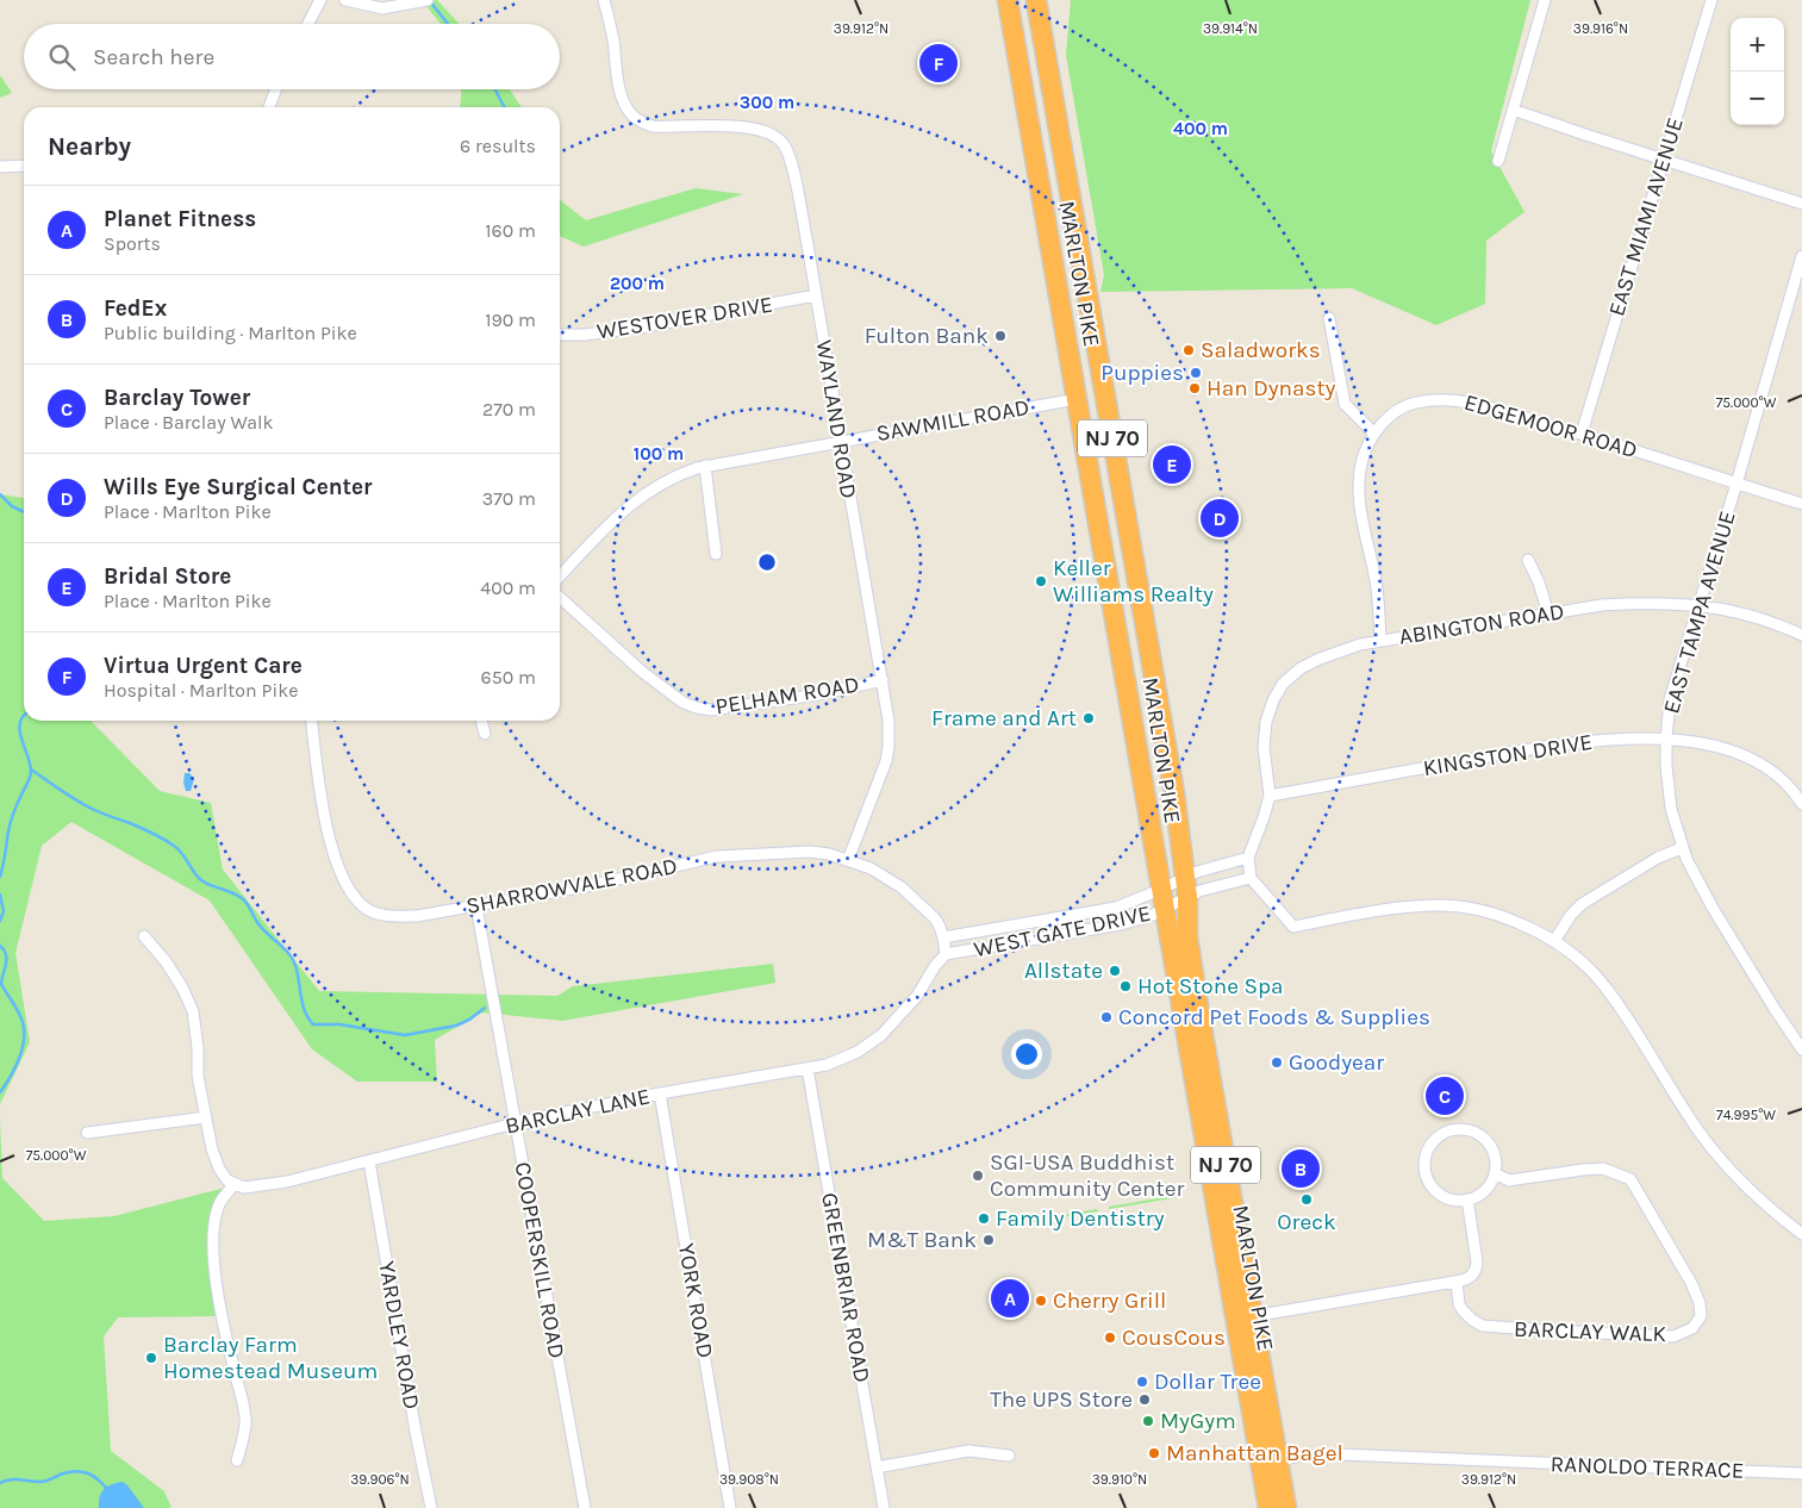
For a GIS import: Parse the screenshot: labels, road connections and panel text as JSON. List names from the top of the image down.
{
  "streets": {
    "highway": ["MARLTON PIKE", "NJ 70"],
    "street": [
      "EAST MIAMI AVENUE",
      "WESTOVER DRIVE",
      "WAYLAND ROAD",
      "SAWMILL ROAD",
      "EDGEMOOR ROAD",
      "EAST TAMPA AVENUE",
      "ABINGTON ROAD",
      "PELHAM ROAD",
      "KINGSTON DRIVE",
      "SHARROWVALE ROAD",
      "WEST GATE DRIVE",
      "BARCLAY LANE",
      "COOPERSKILL ROAD",
      "GREENBRIAR ROAD",
      "YORK ROAD",
      "BARCLAY WALK",
      "YARDLEY ROAD",
      "RANOLDO TERRACE"
    ]
  },
  "crossings": [
    ["EAST MIAMI AVENUE", "EDGEMOOR ROAD"],
    ["MARLTON PIKE", "SAWMILL ROAD"],
    ["MARLTON PIKE", "WEST GATE DRIVE"],
    ["MARLTON PIKE", "RANOLDO TERRACE"],
    ["WESTOVER DRIVE", "WAYLAND ROAD"],
    ["WAYLAND ROAD", "SAWMILL ROAD"],
    ["WAYLAND ROAD", "PELHAM ROAD"],
    ["WAYLAND ROAD", "SHARROWVALE ROAD"],
    ["EDGEMOOR ROAD", "EAST TAMPA AVENUE"],
    ["EDGEMOOR ROAD", "ABINGTON ROAD"],
    ["EAST TAMPA AVENUE", "ABINGTON ROAD"],
    ["EAST TAMPA AVENUE", "KINGSTON DRIVE"],
    ["ABINGTON ROAD", "KINGSTON DRIVE"],
    ["SHARROWVALE ROAD", "WEST GATE DRIVE"],
    ["SHARROWVALE ROAD", "BARCLAY LANE"],
    ["SHARROWVALE ROAD", "COOPERSKILL ROAD"],
    ["WEST GATE DRIVE", "BARCLAY LANE"],
    ["BARCLAY LANE", "COOPERSKILL ROAD"],
    ["BARCLAY LANE", "GREENBRIAR ROAD"],
    ["BARCLAY LANE", "YORK ROAD"],
    ["BARCLAY LANE", "YARDLEY ROAD"]
  ],
  "places": [
    "Fulton Bank",
    "Saladworks",
    "Puppies",
    "Han Dynasty",
    "Keller Williams Realty",
    "Frame and Art",
    "Allstate",
    "Hot Stone Spa",
    "Concord Pet Foods & Supplies",
    "Goodyear",
    "SGI-USA Buddhist Community Center",
    "Oreck",
    "Family Dentistry",
    "M&T Bank",
    "Cherry Grill",
    "CousCous",
    "Barclay Farm Homestead Museum",
    "Dollar Tree",
    "The UPS Store",
    "MyGym",
    "Manhattan Bagel"
  ],
  "page": {
    "map_buttons": ["+", "−"],
    "search": "Search here",
    "pins": [
      "F",
      "E",
      "D",
      "C",
      "B",
      "A"
    ],
    "heading": ["Nearby", "6 results"],
    "list": [
      {
        "mark": "A",
        "name": "Planet Fitness",
        "note": "Sports",
        "value": "160 m"
      },
      {
        "mark": "B",
        "name": "FedEx",
        "note": "Public building · Marlton Pike",
        "value": "190 m"
      },
      {
        "mark": "C",
        "name": "Barclay Tower",
        "note": "Place · Barclay Walk",
        "value": "270 m"
      },
      {
        "mark": "D",
        "name": "Wills Eye Surgical Center",
        "note": "Place · Marlton Pike",
        "value": "370 m"
      },
      {
        "mark": "E",
        "name": "Bridal Store",
        "note": "Place · Marlton Pike",
        "value": "400 m"
      },
      {
        "mark": "F",
        "name": "Virtua Urgent Care",
        "note": "Hospital · Marlton Pike",
        "value": "650 m"
      }
    ]
  },
  "coordinates": [
    "39.914°N",
    "39.916°N",
    "39.912°N",
    "75.000°W",
    "74.995°W",
    "39.906°N",
    "39.908°N",
    "39.910°N"
  ],
  "rings": [
    "300 m",
    "400 m",
    "200 m",
    "100 m"
  ]
}
